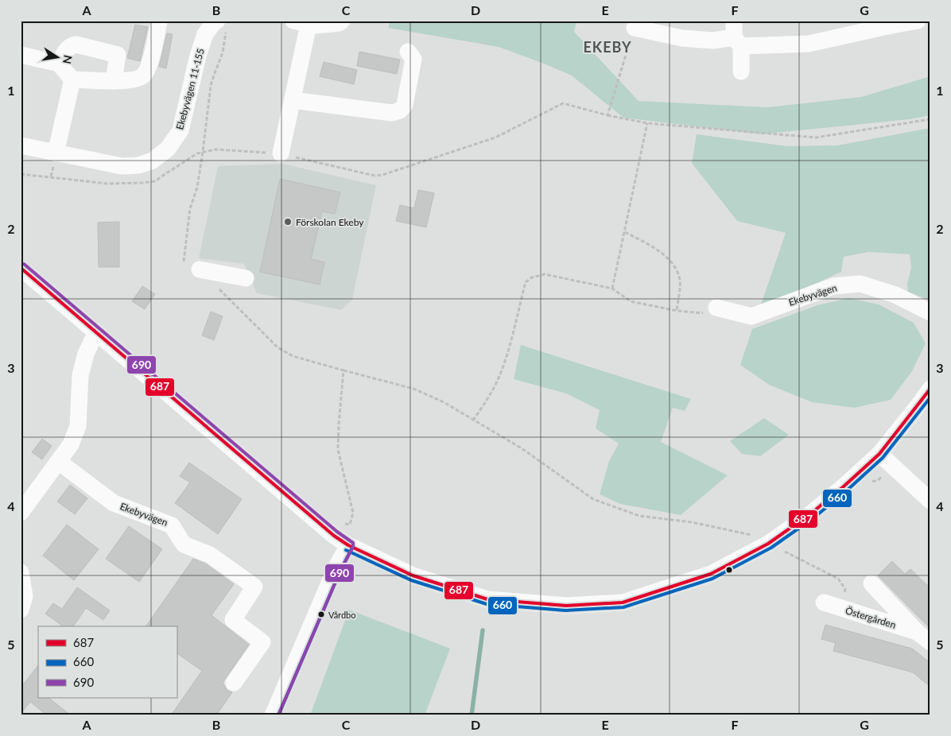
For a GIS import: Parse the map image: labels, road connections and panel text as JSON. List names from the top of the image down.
{
  "streets": {
    "street": ["Ekebyvägen 11-155", "Ekebyvägen", "Östergården"]
  },
  "districts": ["EKEBY"],
  "places": ["Förskolan Ekeby", "Vårdbo"],
  "lines": ["transit line 690", "transit line 687", "transit line 660"],
  "legend": ["687", "660", "690"],
  "north": "right",
  "grid": {
    "columns": [
      "A",
      "B",
      "C",
      "D",
      "E",
      "F",
      "G"
    ],
    "rows": [
      "1",
      "2",
      "3",
      "4",
      "5"
    ]
  }
}
